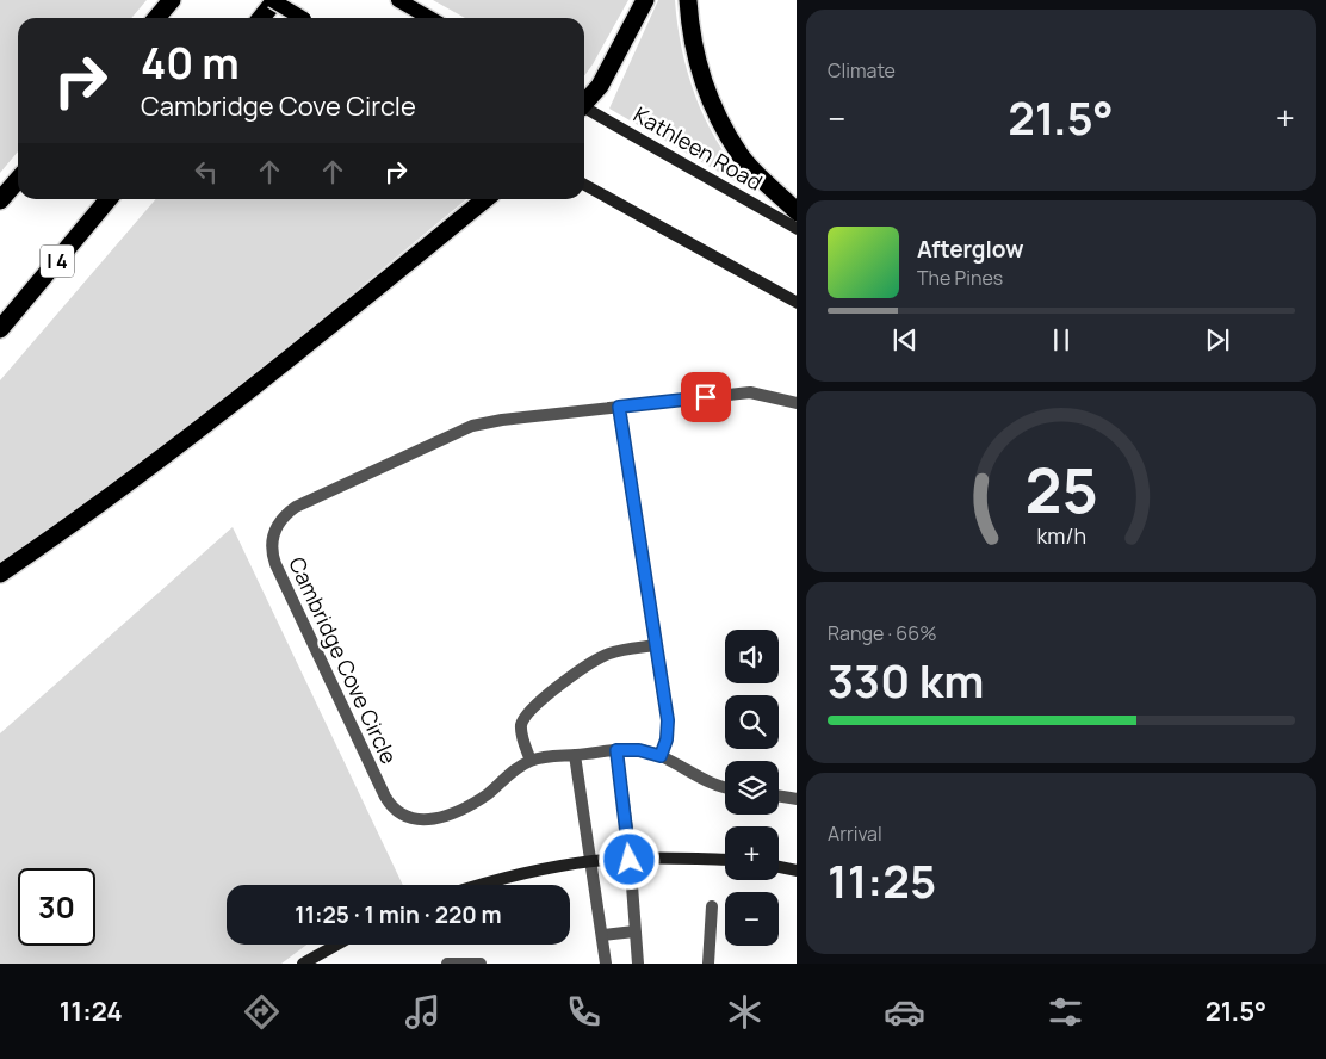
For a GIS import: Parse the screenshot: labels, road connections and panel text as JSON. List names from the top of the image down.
{
  "streets": {
    "highway": ["I 4"],
    "main road": ["Kathleen Road"],
    "street": ["Cambridge Cove Circle"]
  },
  "page": {
    "tile": [
      "Climate",
      ["Range · 66%", "330 km"],
      ["Arrival", "11:25"]
    ],
    "turn": ["40 m", "Cambridge Cove Circle"],
    "heat": ["−", "21.5°", "+"],
    "song": ["Afterglow", "The Pines"],
    "map_buttons": ["+", "−"],
    "limit": "30",
    "trip": "11:25 · 1 min · 220 m",
    "tabs": ["11:24", "21.5°"],
    "gauge": ["25", "km/h"]
  }
}
